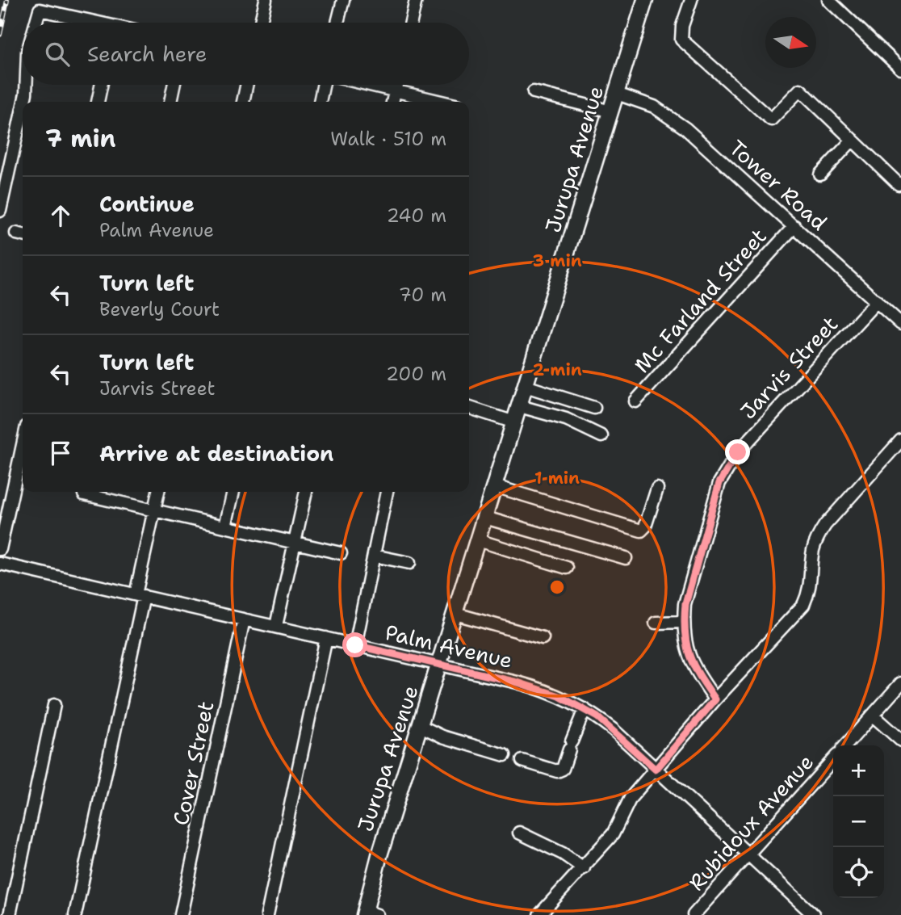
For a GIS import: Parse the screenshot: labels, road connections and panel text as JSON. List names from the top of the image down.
{
  "streets": {
    "main road": ["Jurupa Avenue"],
    "street": [
      "Tower Road",
      "Mc Farland Street",
      "Jarvis Street",
      "Palm Avenue",
      "Cover Street",
      "Rubidoux Avenue"
    ]
  },
  "crossings": [
    ["Jurupa Avenue", "Tower Road"],
    ["Jurupa Avenue", "Palm Avenue"],
    ["Tower Road", "Mc Farland Street"],
    ["Tower Road", "Jarvis Street"],
    ["Palm Avenue", "Cover Street"],
    ["Palm Avenue", "Rubidoux Avenue"]
  ],
  "north": "right",
  "page": {
    "search": "Search here",
    "heading": ["7 min", "Walk · 510 m"],
    "list": [
      ["Continue", "Palm Avenue", "240 m"],
      ["Turn left", "Beverly Court", "70 m"],
      ["Turn left", "Jarvis Street", "200 m"],
      "Arrive at destination"
    ],
    "map_buttons": ["+", "−"]
  },
  "rings": ["3 min", "2 min", "1 min"]
}
